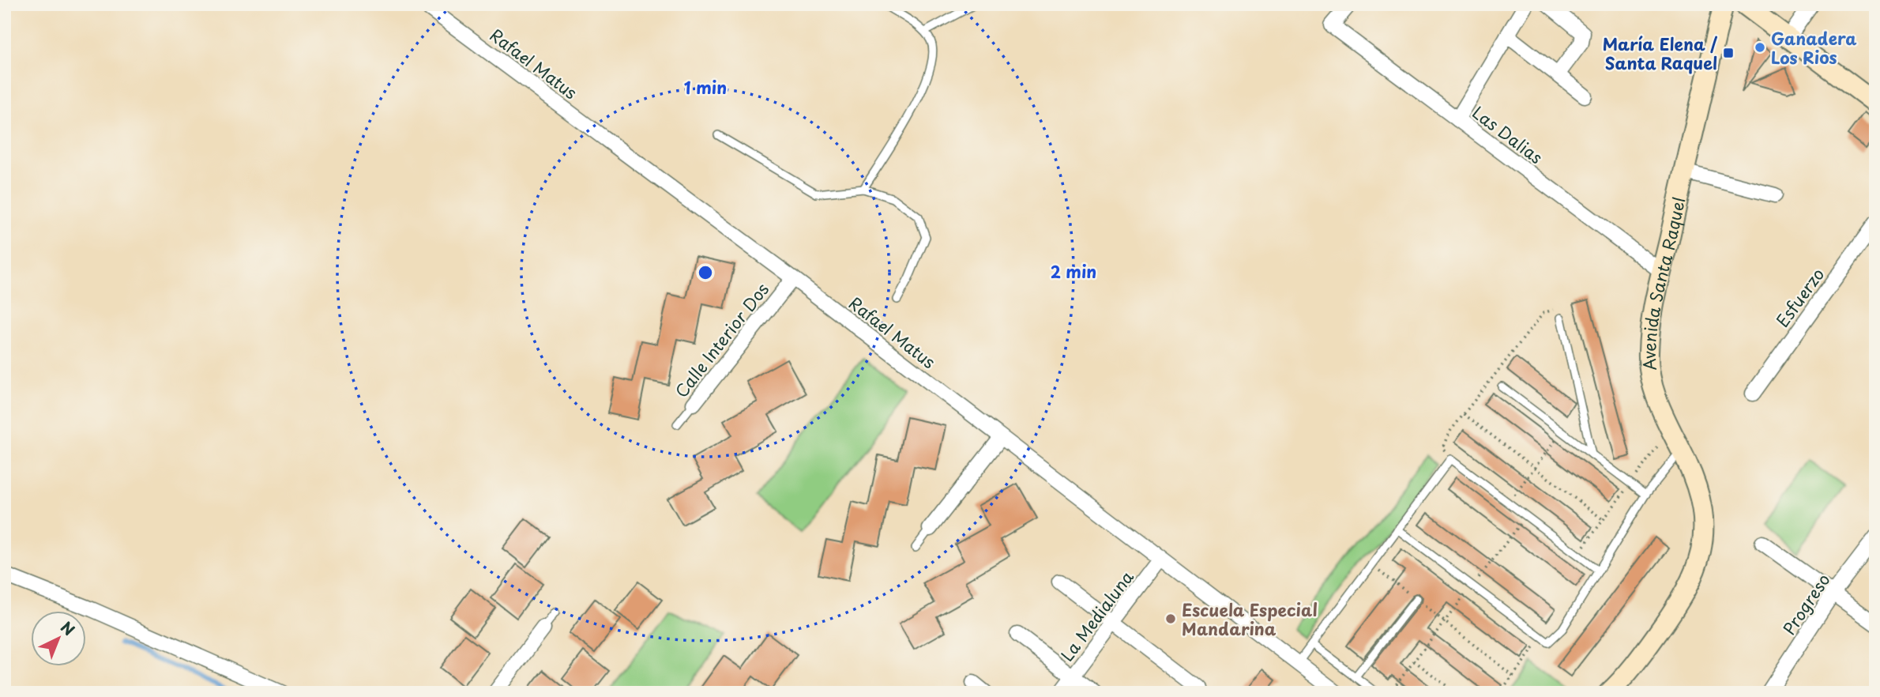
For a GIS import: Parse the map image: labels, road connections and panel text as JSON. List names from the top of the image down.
{
  "streets": {
    "main road": ["Avenida Santa Raquel"],
    "street": [
      "Rafael Matus",
      "Las Dalias",
      "Esfuerzo",
      "Calle Interior Dos",
      "Progreso",
      "La Medialuna"
    ]
  },
  "crossings": [
    ["Rafael Matus", "Calle Interior Dos"],
    ["Rafael Matus", "La Medialuna"],
    ["Las Dalias", "Avenida Santa Raquel"]
  ],
  "places": {
    "other": ["Ganadera Los Rios", "Escuela Especial Mandarina"],
    "transit": ["María Elena / Santa Raquel"]
  },
  "north": "top right",
  "rings": ["1 min", "2 min"]
}
